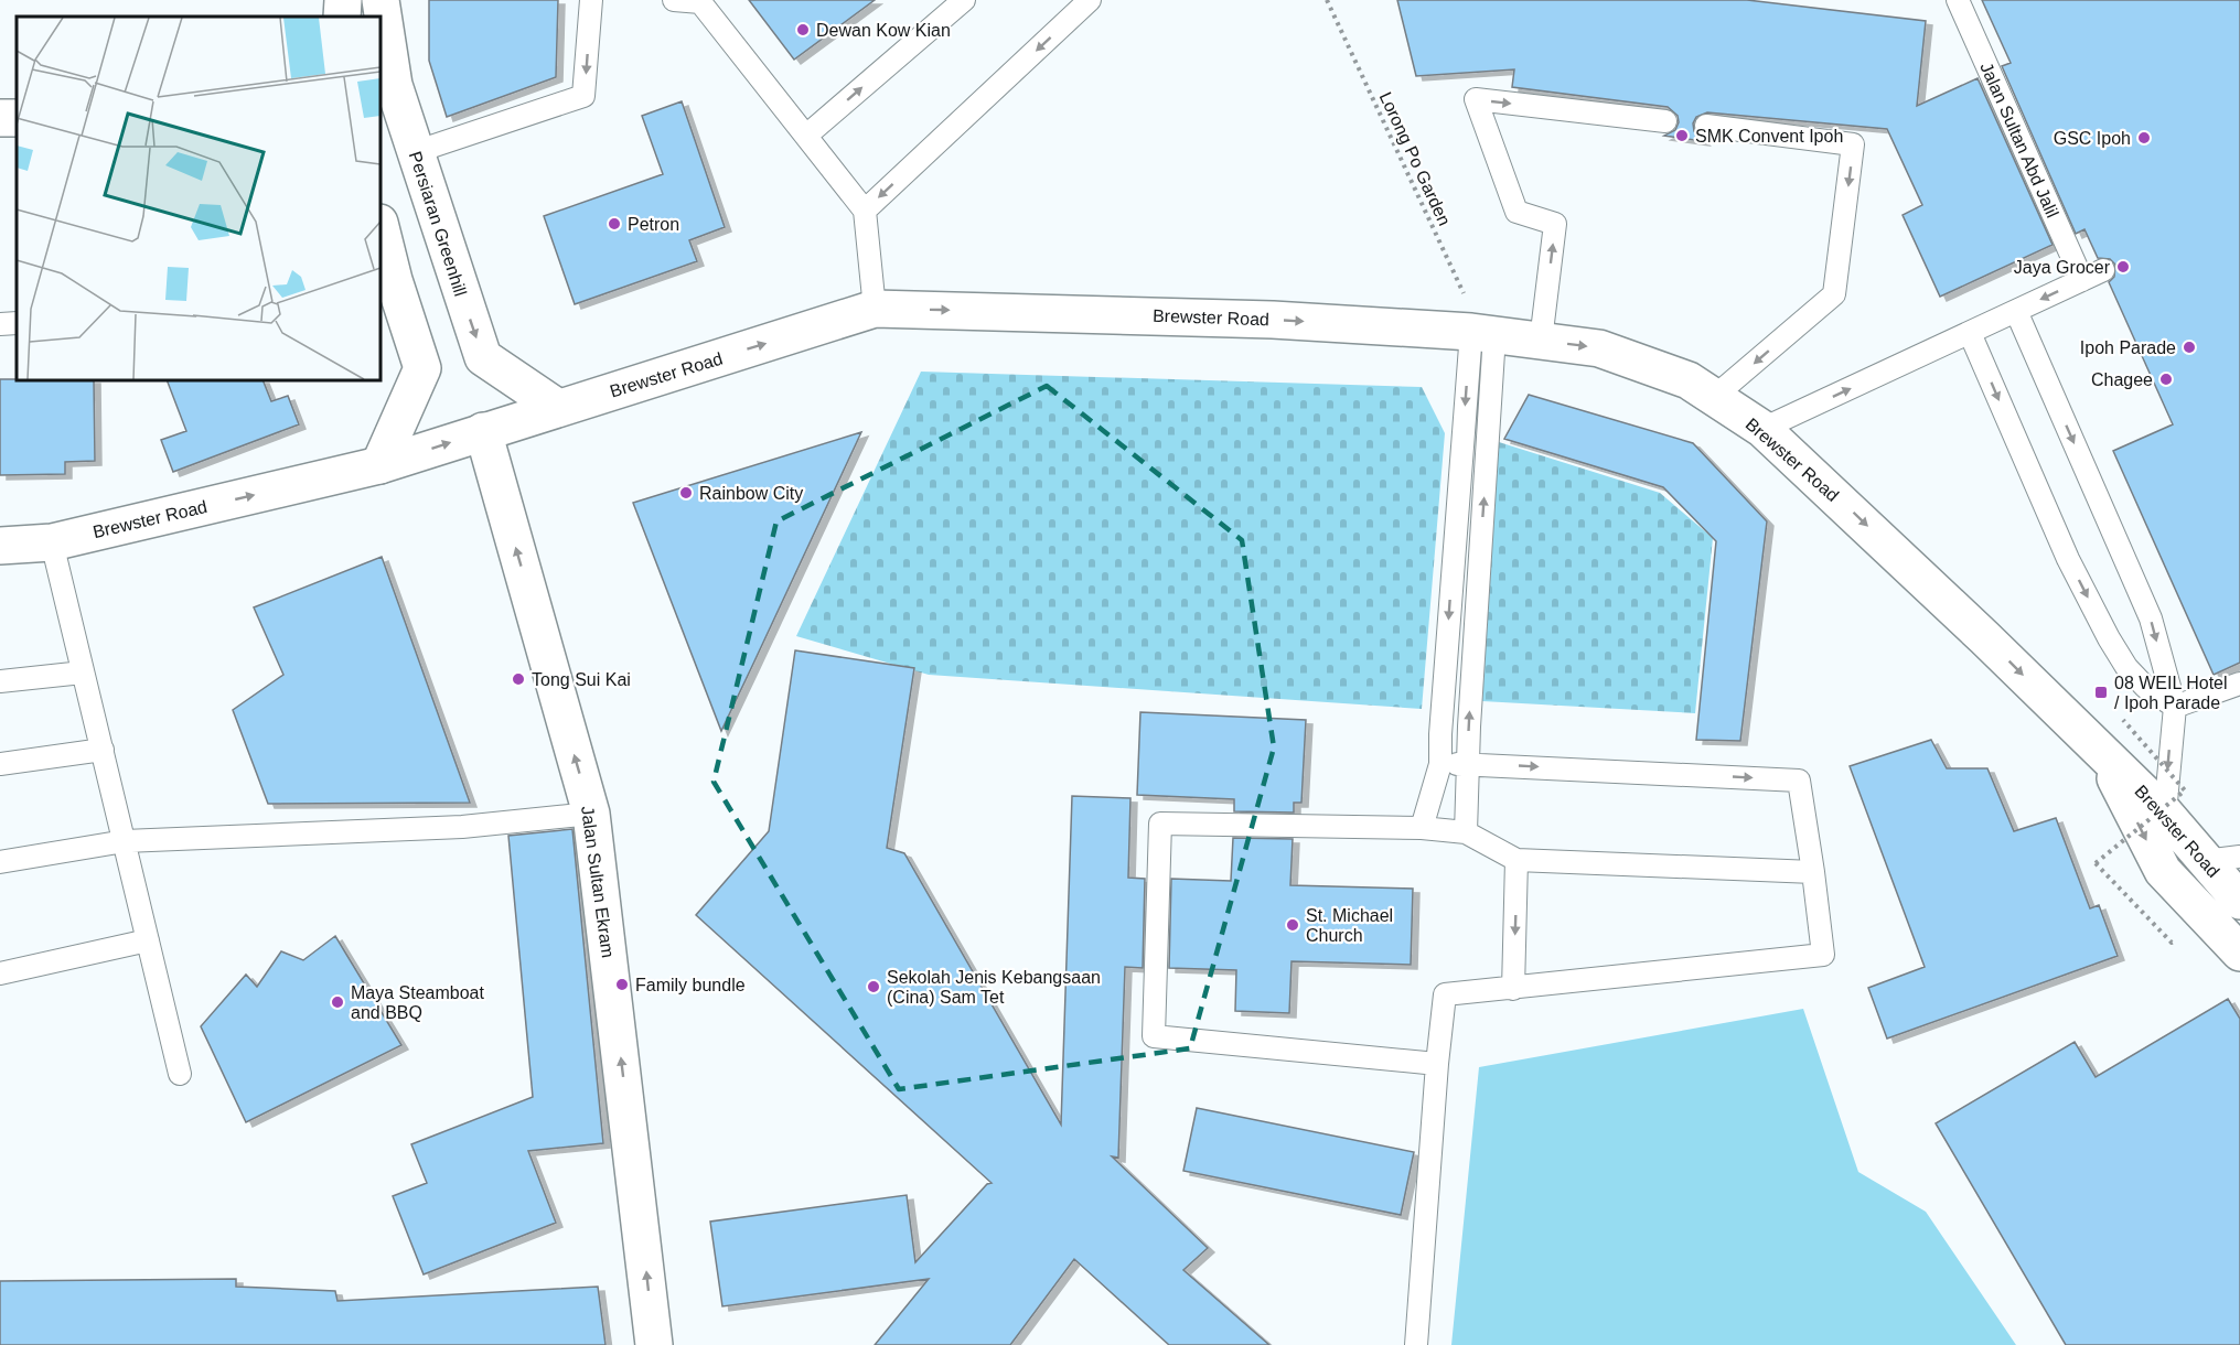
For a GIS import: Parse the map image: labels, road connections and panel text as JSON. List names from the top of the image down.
{
  "streets": {
    "main road": ["Persiaran Greenhill", "Brewster Road", "Jalan Sultan Ekram"],
    "lane": ["Jalan Sultan Abd Jalil"],
    "path": ["Lorong Po Garden"]
  },
  "crossings": [
    ["Lorong Po Garden", "Brewster Road"],
    ["Persiaran Greenhill", "Brewster Road"],
    ["Brewster Road", "Jalan Sultan Ekram"]
  ],
  "one_way": ["Persiaran Greenhill", "Brewster Road", "Jalan Sultan Ekram"],
  "places": {
    "other": [
      "Dewan Kow Kian",
      "SMK Convent Ipoh",
      "GSC Ipoh",
      "Petron",
      "Jaya Grocer",
      "Ipoh Parade",
      "Chagee",
      "Rainbow City",
      "Tong Sui Kai",
      "St. Michael Church",
      "Family bundle",
      "Sekolah Jenis Kebangsaan (Cina) Sam Tet",
      "Maya Steamboat and BBQ"
    ],
    "transit": ["08 WEIL Hotel / Ipoh Parade"]
  }
}
